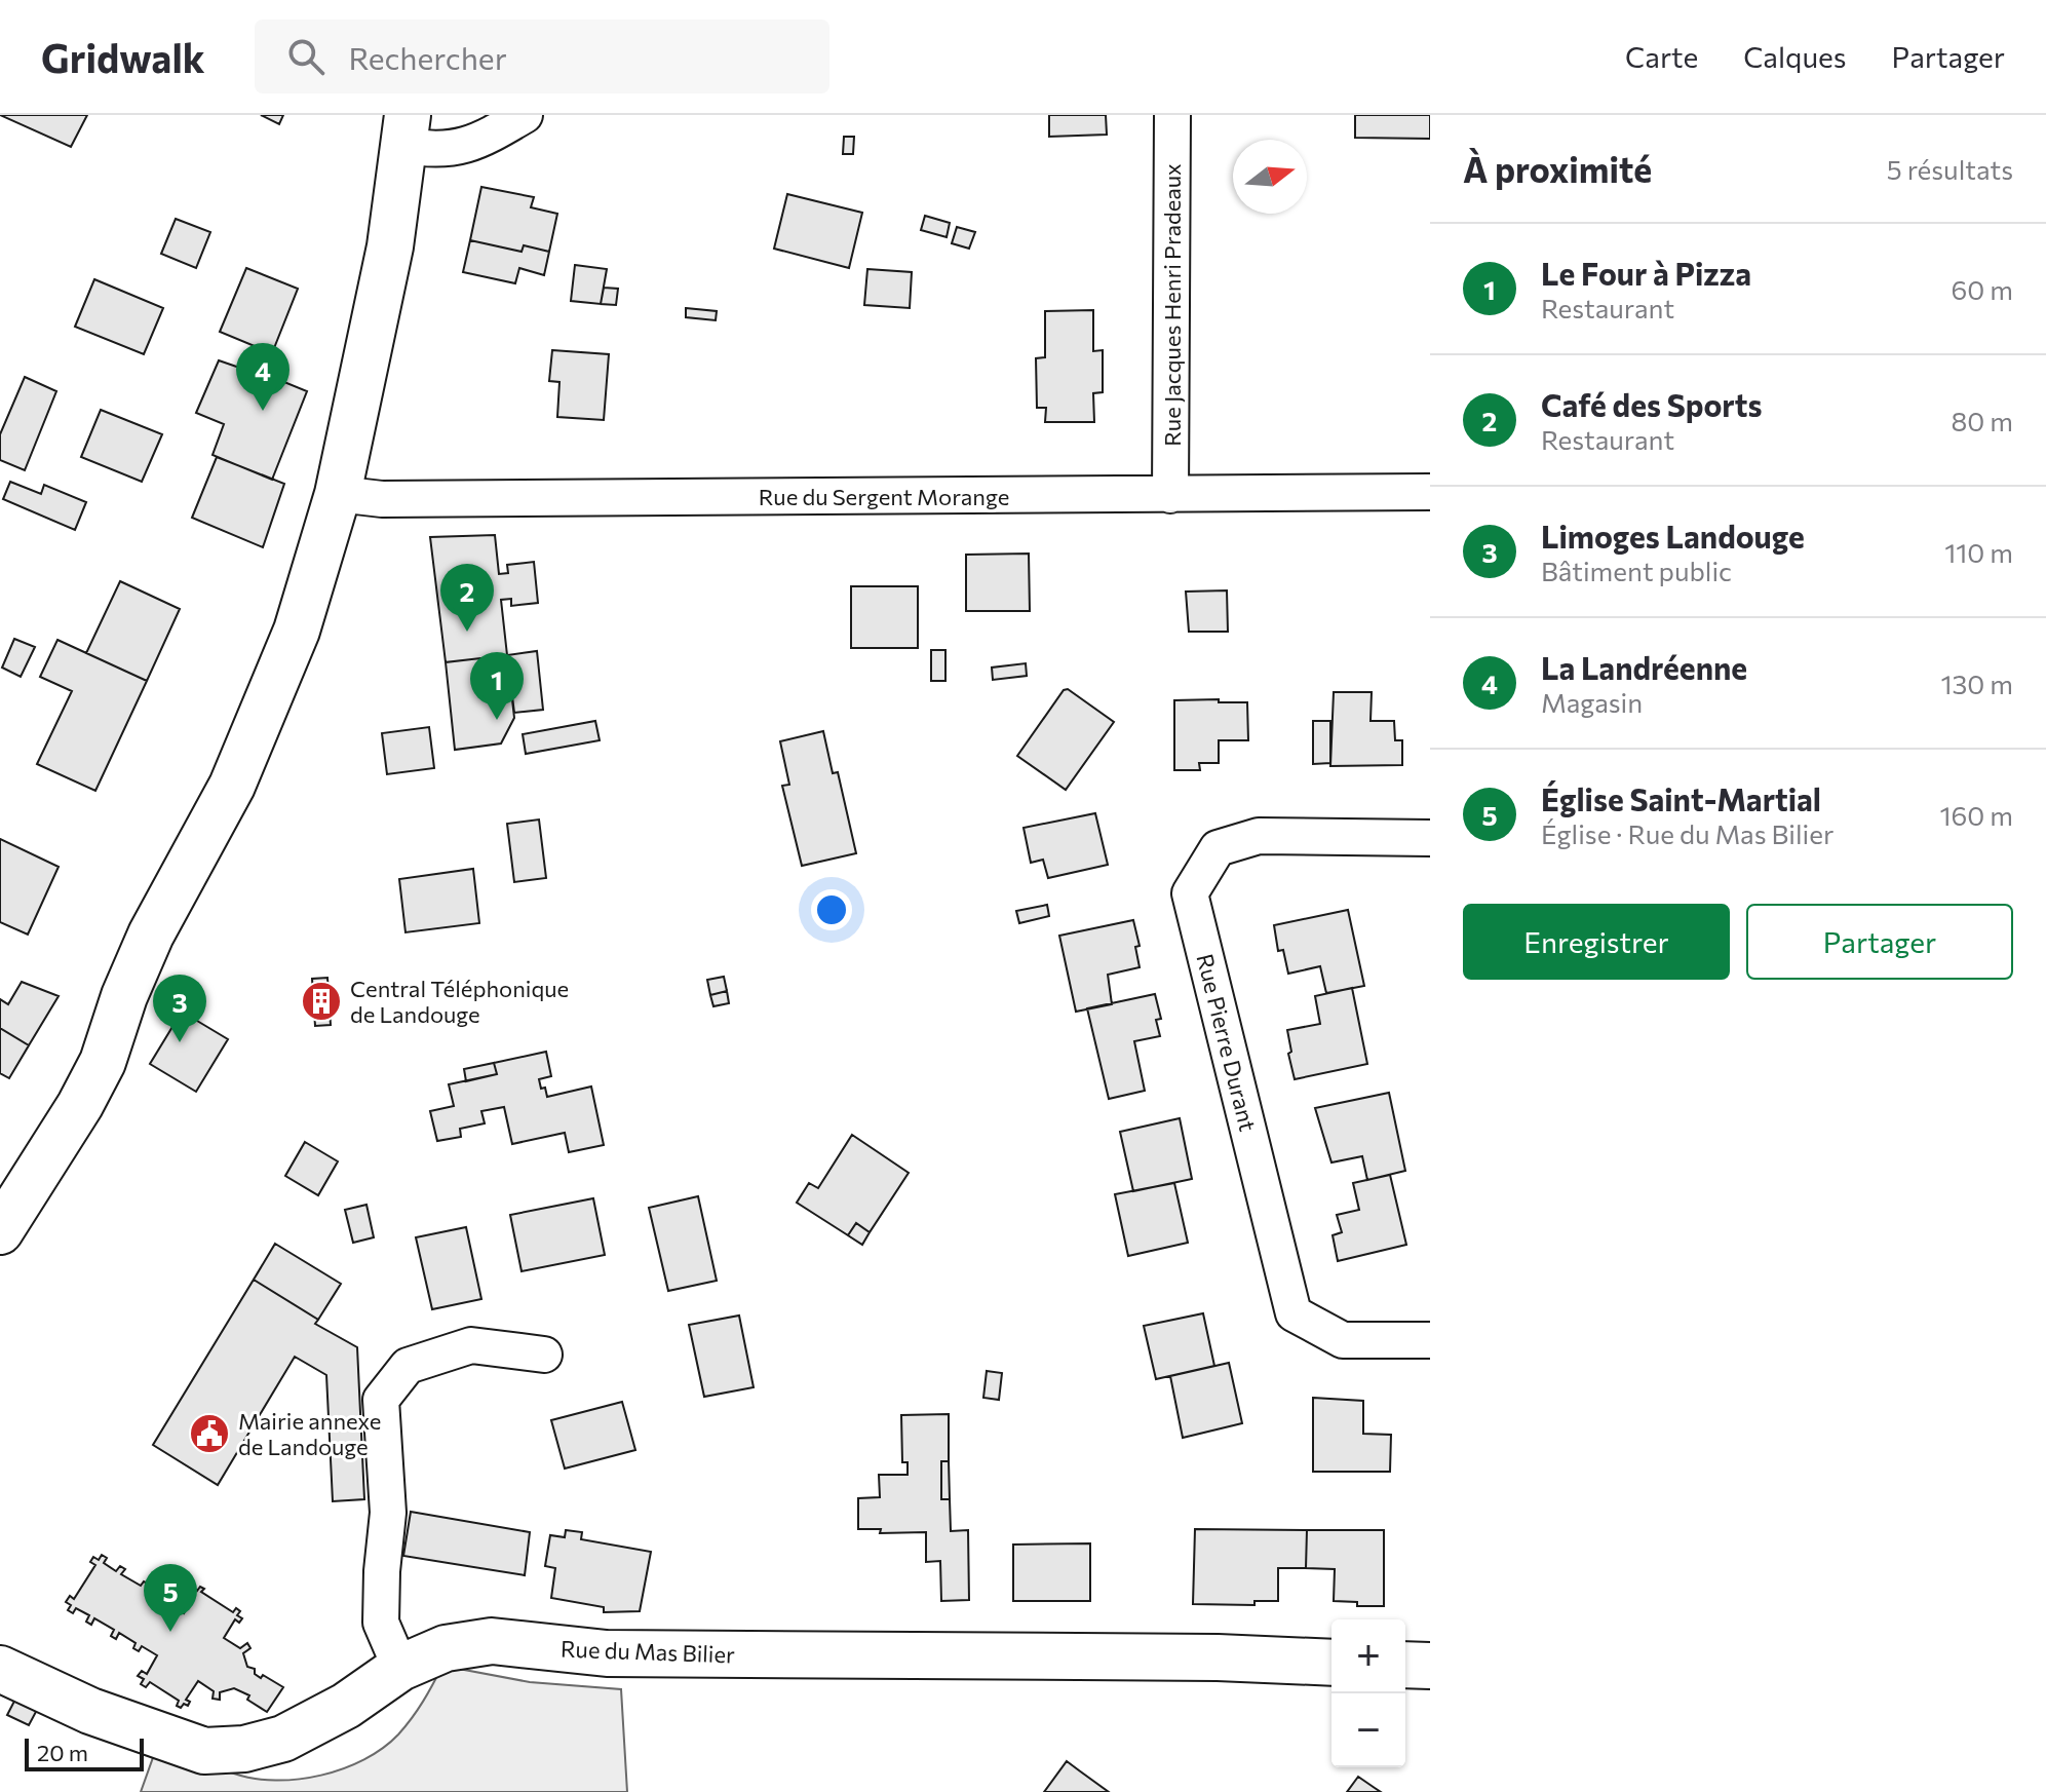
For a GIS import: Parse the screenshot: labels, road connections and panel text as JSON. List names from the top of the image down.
{
  "streets": {
    "street": [
      "Rue Jacques Henri Pradeaux",
      "Rue du Sergent Morange",
      "Rue Pierre Durant",
      "Rue du Mas Bilier"
    ]
  },
  "crossings": [
    ["Rue Jacques Henri Pradeaux", "Rue du Sergent Morange"]
  ],
  "places": {
    "building": ["Central Téléphonique de Landouge"],
    "public building": ["Mairie annexe de Landouge"]
  },
  "scale_bar": "20 m",
  "north": "right",
  "page": {
    "header": "Gridwalk",
    "search": "Rechercher",
    "nav": ["Carte", "Calques", "Partager"],
    "heading": ["À proximité", "5 résultats"],
    "list": [
      {
        "mark": "1",
        "name": "Le Four à Pizza",
        "note": "Restaurant",
        "value": "60 m"
      },
      {
        "mark": "2",
        "name": "Café des Sports",
        "note": "Restaurant",
        "value": "80 m"
      },
      {
        "mark": "3",
        "name": "Limoges Landouge",
        "note": "Bâtiment public",
        "value": "110 m"
      },
      {
        "mark": "4",
        "name": "La Landréenne",
        "note": "Magasin",
        "value": "130 m"
      },
      {
        "mark": "5",
        "name": "Église Saint-Martial",
        "note": "Église · Rue du Mas Bilier",
        "value": "160 m"
      }
    ],
    "pins": [
      "4",
      "2",
      "1",
      "3",
      "5"
    ],
    "buttons": ["Enregistrer", "Partager"],
    "map_buttons": ["+", "−"],
    "scale": "20 m"
  }
}
